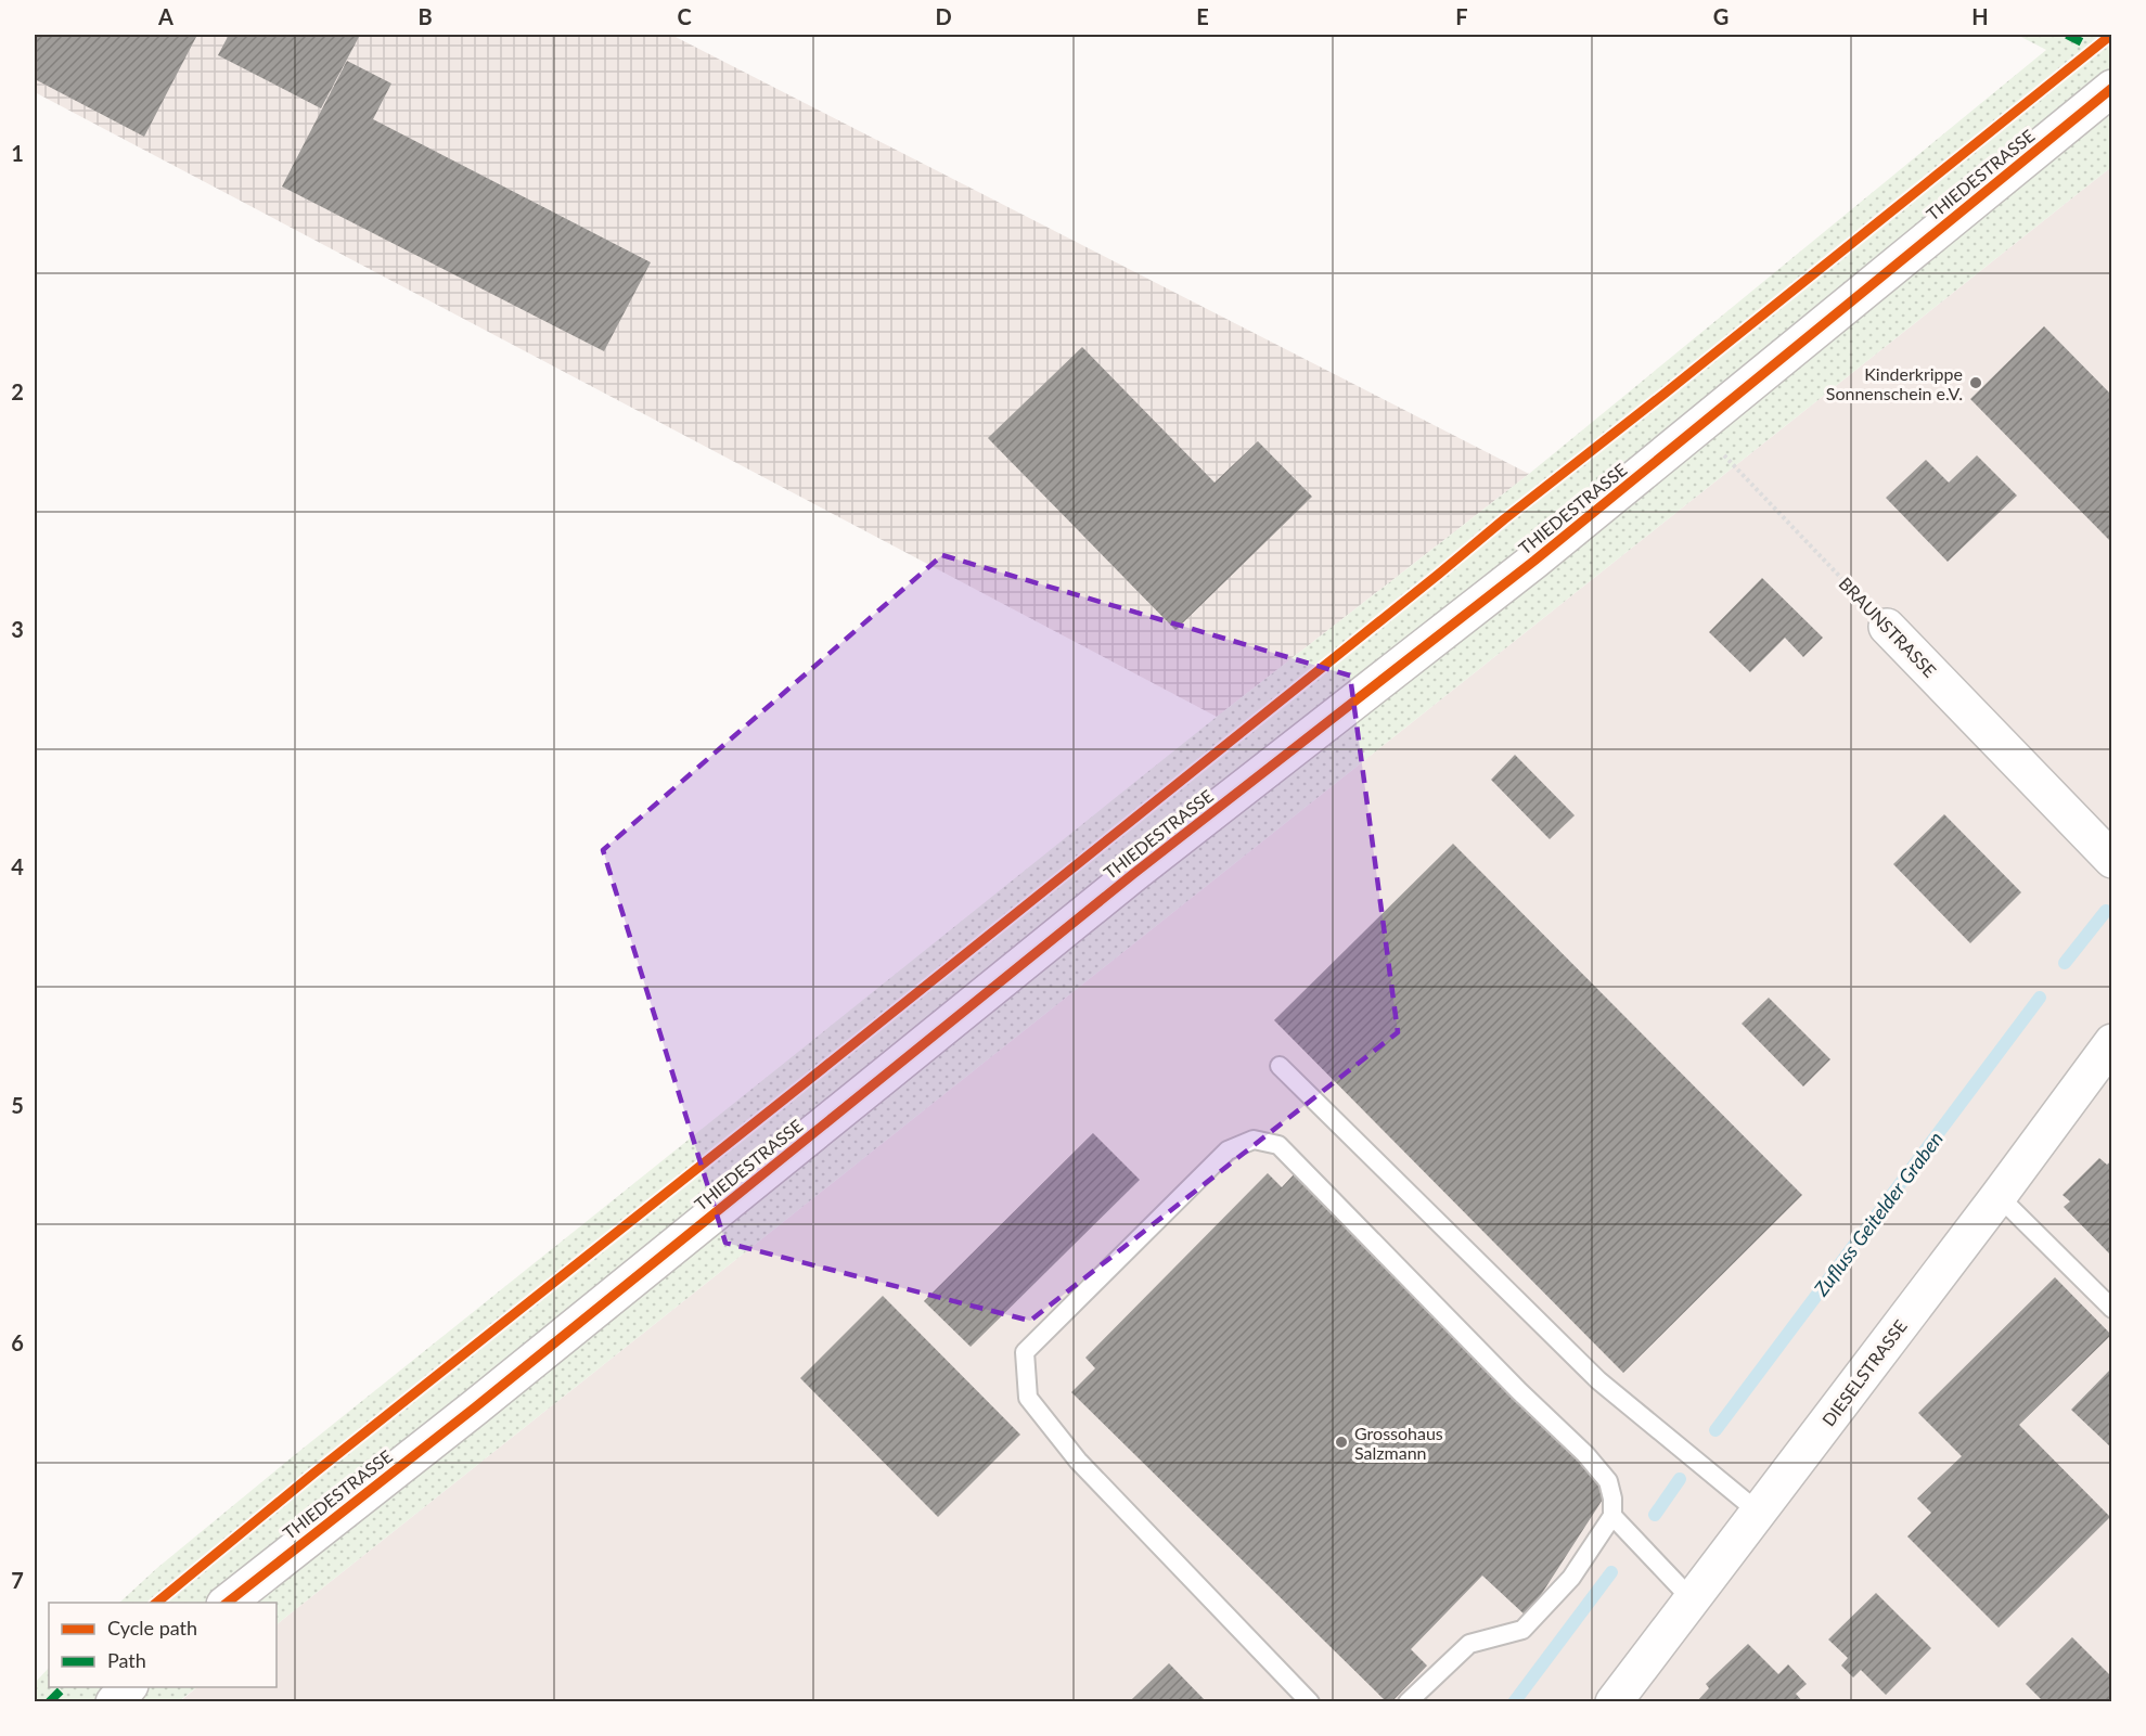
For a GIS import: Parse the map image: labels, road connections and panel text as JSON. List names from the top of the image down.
{
  "streets": {
    "street": ["THIEDESTRASSE", "BRAUNSTRASSE", "DIESELSTRASSE"]
  },
  "crossings": [
    ["THIEDESTRASSE", "BRAUNSTRASSE"]
  ],
  "water": ["Zufluss Geitelder Graben"],
  "places": ["Kinderkrippe Sonnenschein e.V.", "Grossohaus Salzmann"],
  "legend": ["Cycle path", "Path"],
  "grid": {
    "columns": [
      "A",
      "B",
      "C",
      "D",
      "E",
      "F",
      "G",
      "H"
    ],
    "rows": [
      "1",
      "2",
      "3",
      "4",
      "5",
      "6",
      "7"
    ]
  }
}
